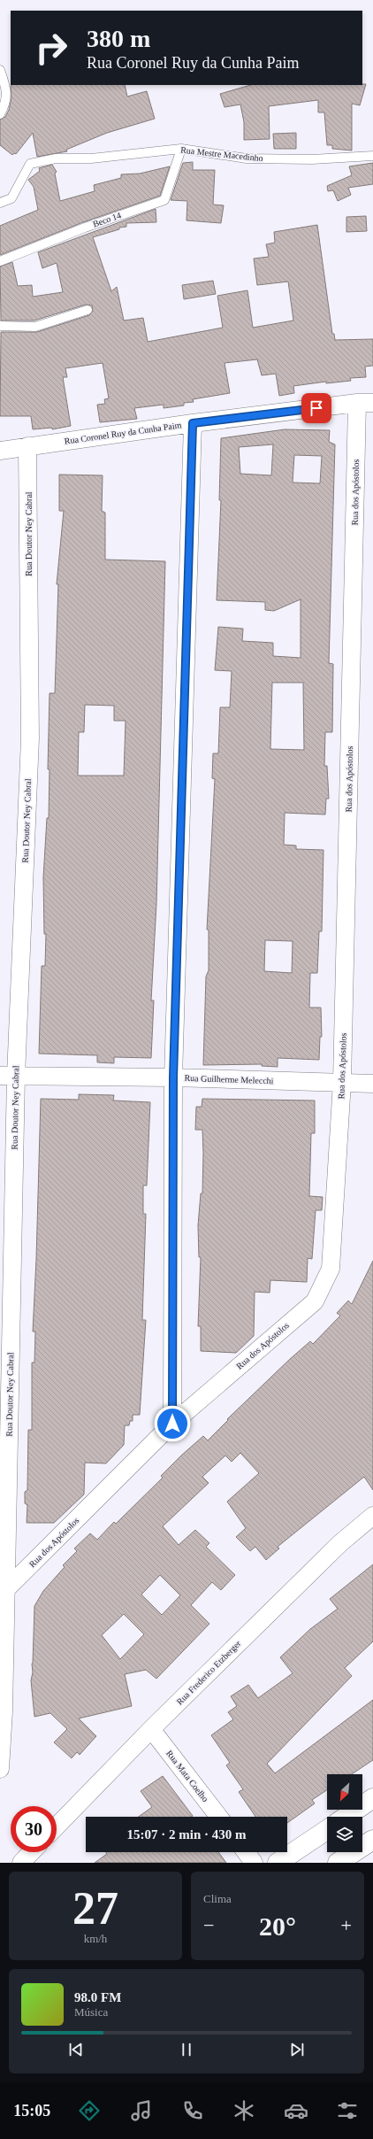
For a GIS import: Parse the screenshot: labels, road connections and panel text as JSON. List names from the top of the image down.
{
  "streets": {
    "street": [
      "Rua Coronel Ruy da Cunha Paim",
      "Rua dos Apóstolos",
      "Rua Doutor Ney Cabral",
      "Rua Guilherme Melecchi",
      "Rua Frederico Etzberger",
      "Rua Mata Coelho"
    ],
    "lane": ["Rua Mestre Macedinho", "Beco 14"]
  },
  "crossings": [
    ["Rua Mestre Macedinho", "Beco 14"],
    ["Rua Coronel Ruy da Cunha Paim", "Rua dos Apóstolos"],
    ["Rua Coronel Ruy da Cunha Paim", "Rua Doutor Ney Cabral"],
    ["Rua dos Apóstolos", "Rua Doutor Ney Cabral"],
    ["Rua dos Apóstolos", "Rua Guilherme Melecchi"],
    ["Rua Doutor Ney Cabral", "Rua Guilherme Melecchi"],
    ["Rua Frederico Etzberger", "Rua Mata Coelho"]
  ],
  "north": "bottom left",
  "page": {
    "turn": ["380 m", "Rua Coronel Ruy da Cunha Paim"],
    "limit": "30",
    "trip": "15:07 · 2 min · 430 m",
    "tile": [
      ["27", "km/h"],
      "Clima"
    ],
    "heat": ["−", "20°", "+"],
    "song": ["98.0 FM", "Música"],
    "tabs": "15:05"
  }
}
